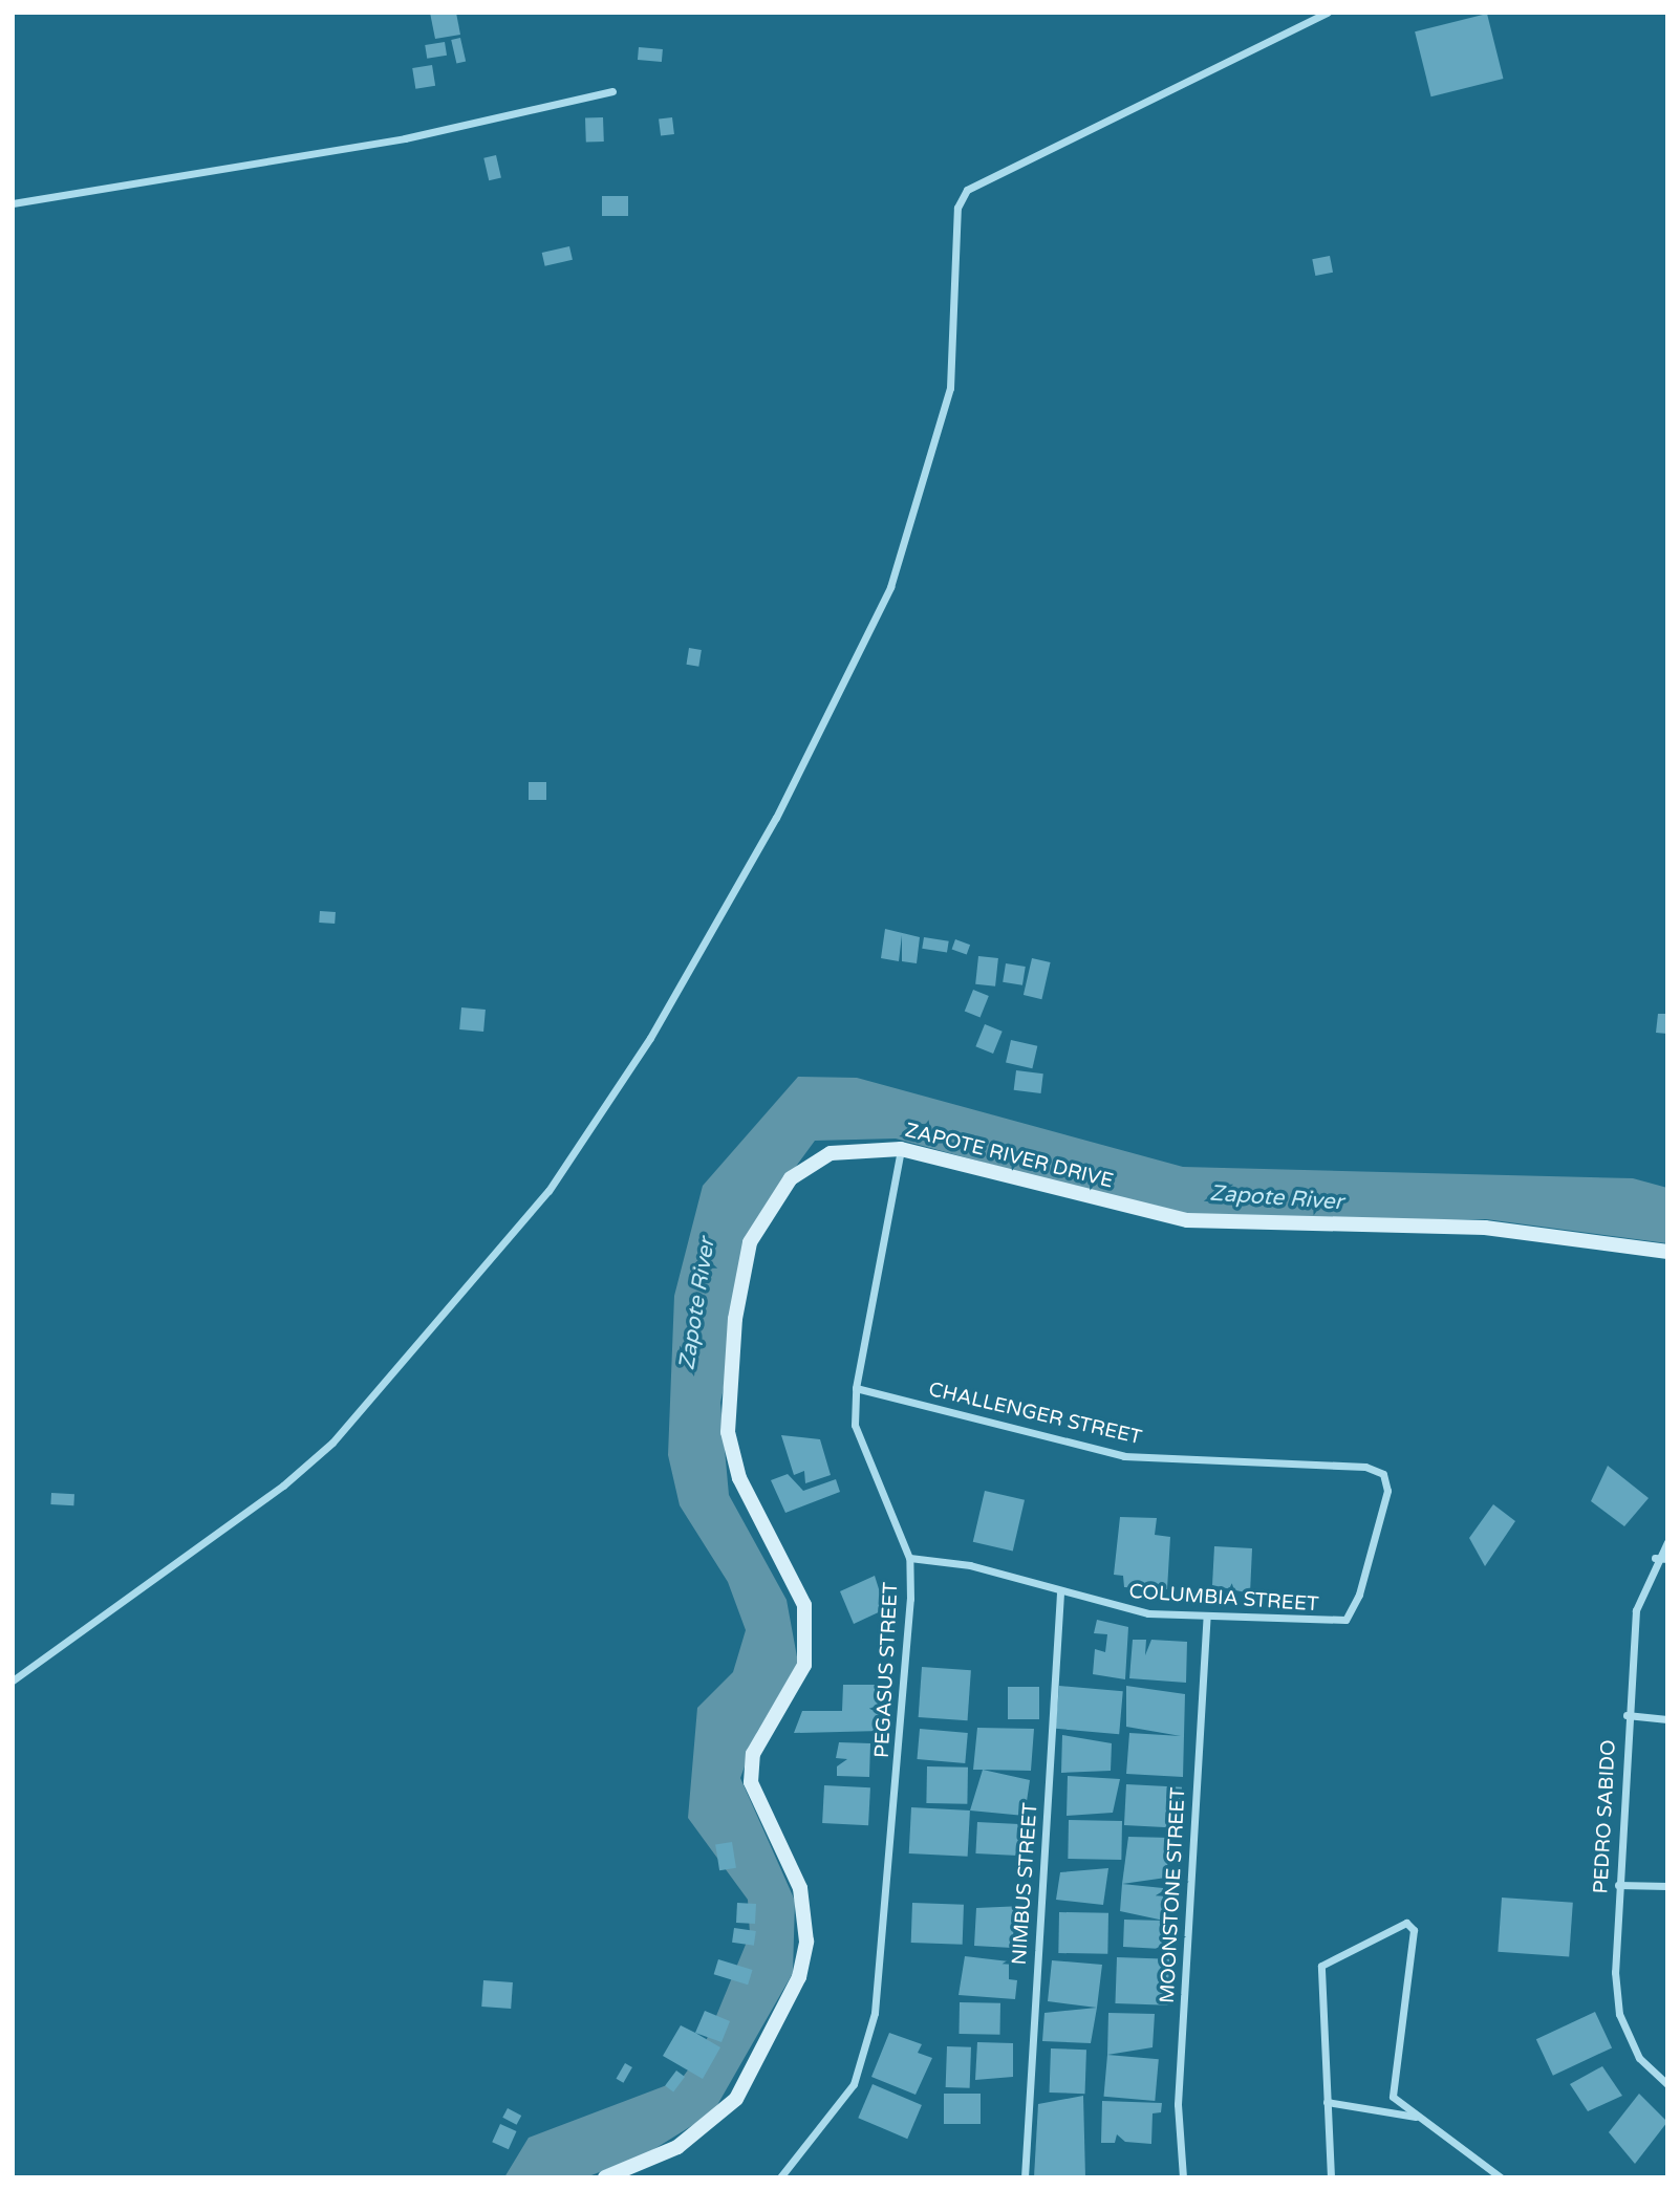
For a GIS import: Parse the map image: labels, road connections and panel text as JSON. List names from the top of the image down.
{
  "streets": {
    "main road": ["ZAPOTE RIVER DRIVE"],
    "street": [
      "CHALLENGER STREET",
      "COLUMBIA STREET",
      "PEGASUS STREET",
      "PEDRO SABIDO",
      "NIMBUS STREET",
      "MOONSTONE STREET"
    ]
  },
  "crossings": [
    ["ZAPOTE RIVER DRIVE", "PEGASUS STREET"],
    ["CHALLENGER STREET", "COLUMBIA STREET"],
    ["CHALLENGER STREET", "PEGASUS STREET"],
    ["COLUMBIA STREET", "PEGASUS STREET"],
    ["COLUMBIA STREET", "NIMBUS STREET"],
    ["COLUMBIA STREET", "MOONSTONE STREET"]
  ],
  "water": ["Zapote River"]
}
